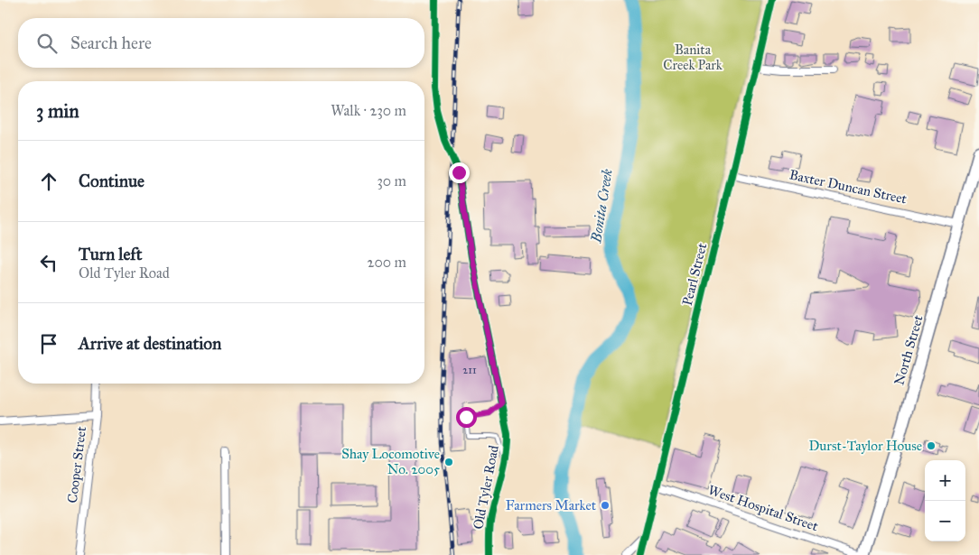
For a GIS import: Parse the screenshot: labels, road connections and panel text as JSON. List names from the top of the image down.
{
  "streets": {
    "main road": ["North Street"],
    "street": [
      "Baxter Duncan Street",
      "Pearl Street",
      "Cooper Street",
      "Old Tyler Road",
      "West Hospital Street"
    ]
  },
  "crossings": [
    ["Baxter Duncan Street", "Pearl Street"],
    ["Baxter Duncan Street", "North Street"],
    ["Pearl Street", "West Hospital Street"],
    ["North Street", "West Hospital Street"]
  ],
  "water": ["Bonita Creek"],
  "parks": ["Banita Creek Park"],
  "places": ["Durst-Taylor House", "Shay Locomotive No. 2005", "Farmers Market"],
  "house_numbers": ["211"],
  "page": {
    "search": "Search here",
    "heading": ["3 min", "Walk · 230 m"],
    "list": [
      ["Continue", "30 m"],
      ["Turn left", "Old Tyler Road", "200 m"],
      "Arrive at destination"
    ],
    "map_buttons": ["+", "−"]
  }
}
